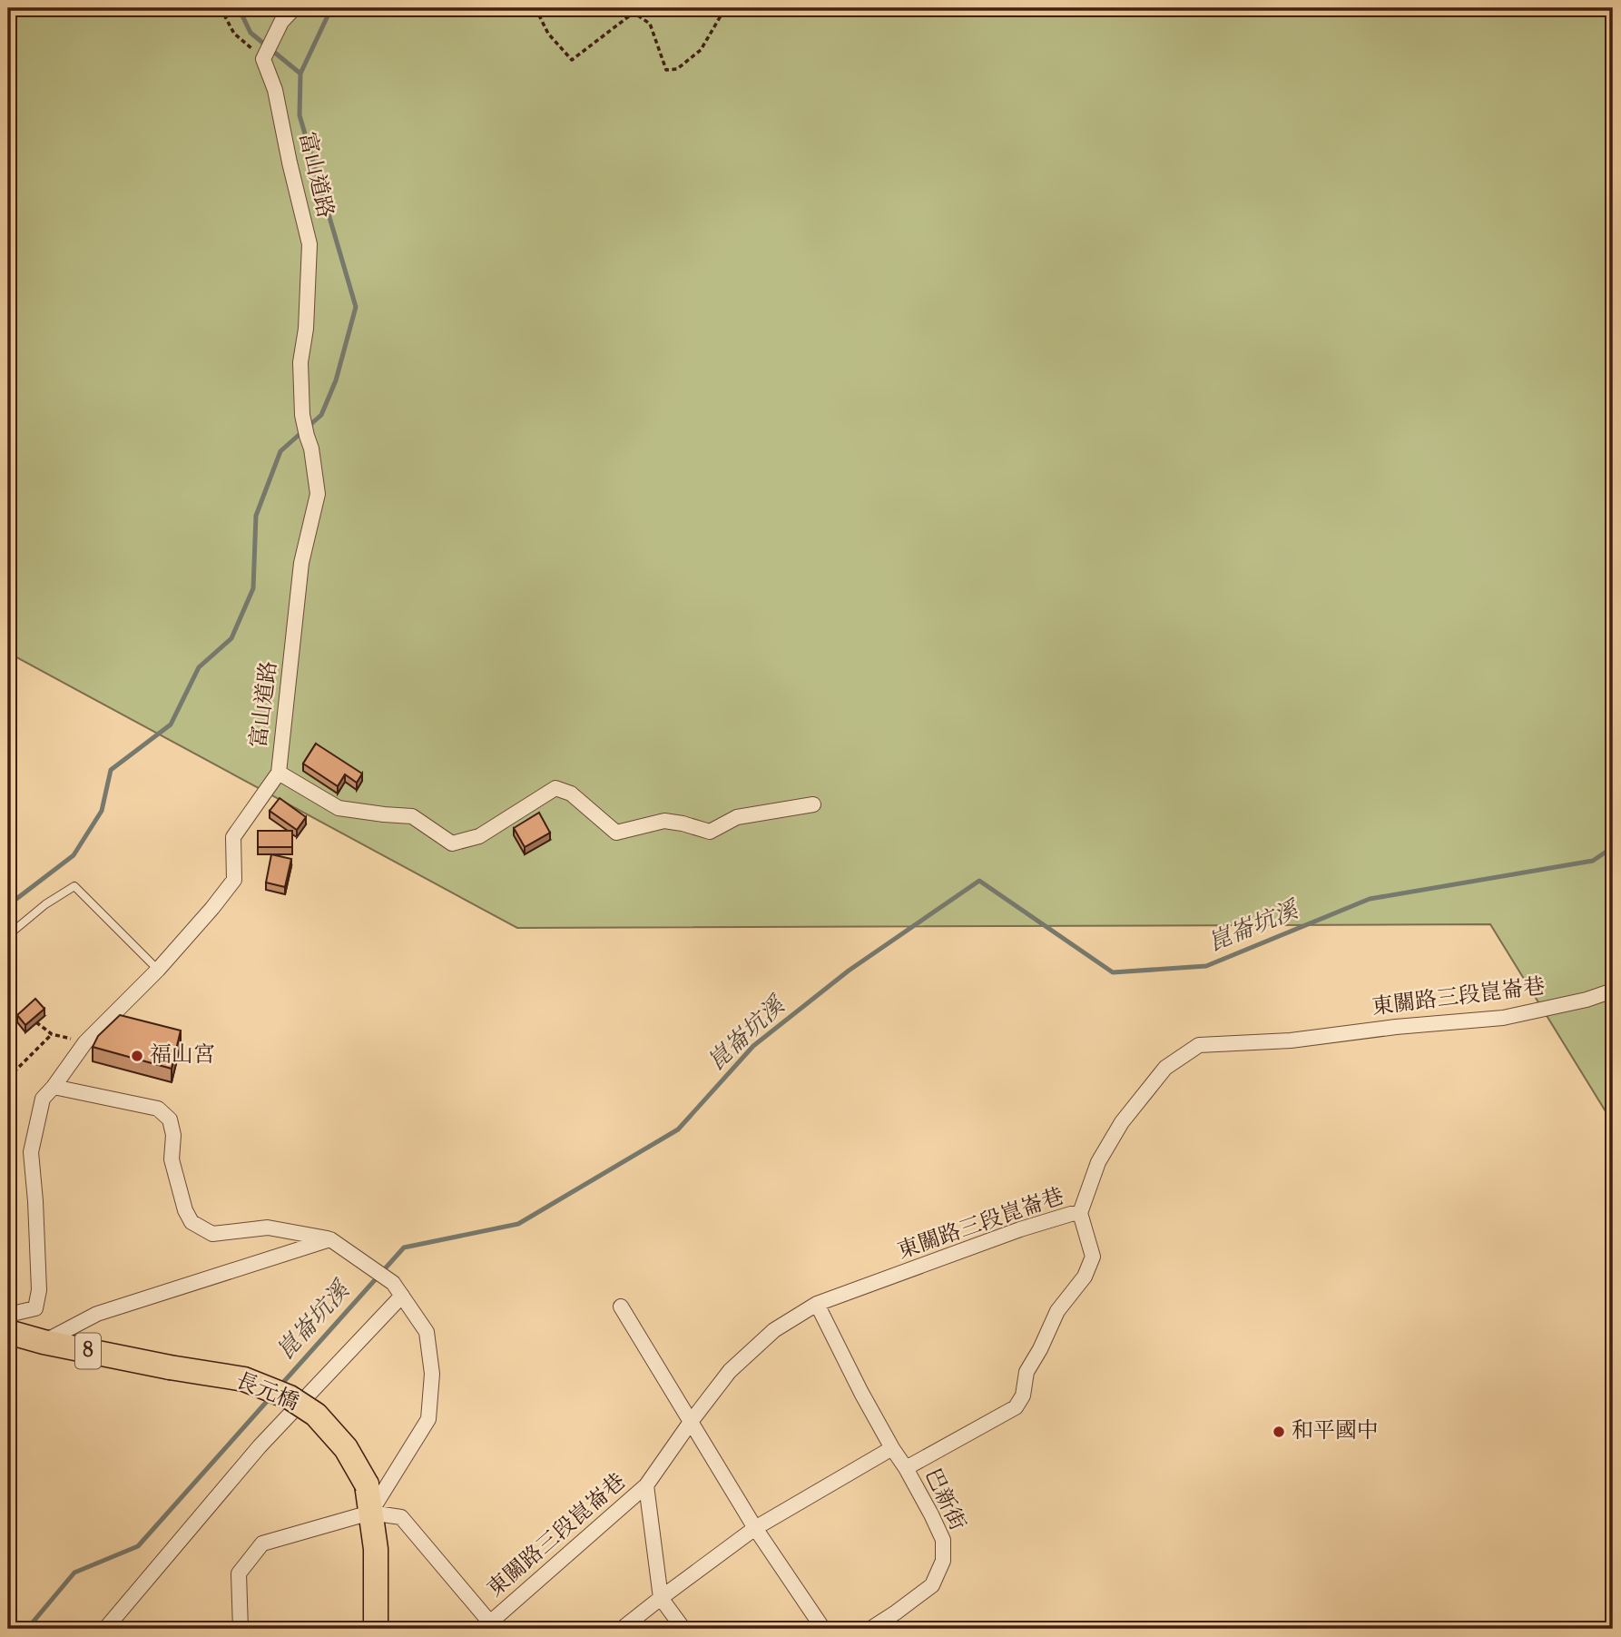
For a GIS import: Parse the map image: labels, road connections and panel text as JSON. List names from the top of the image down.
{
  "streets": {
    "main road": ["8", "長元橋"],
    "street": ["富山道路", "東關路三段崑崙巷", "巴新街"]
  },
  "crossings": [
    ["東關路三段崑崙巷", "巴新街"],
    ["8", "長元橋"]
  ],
  "water": ["崑崙坑溪"],
  "places": ["福山宮", "和平國中"]
}
